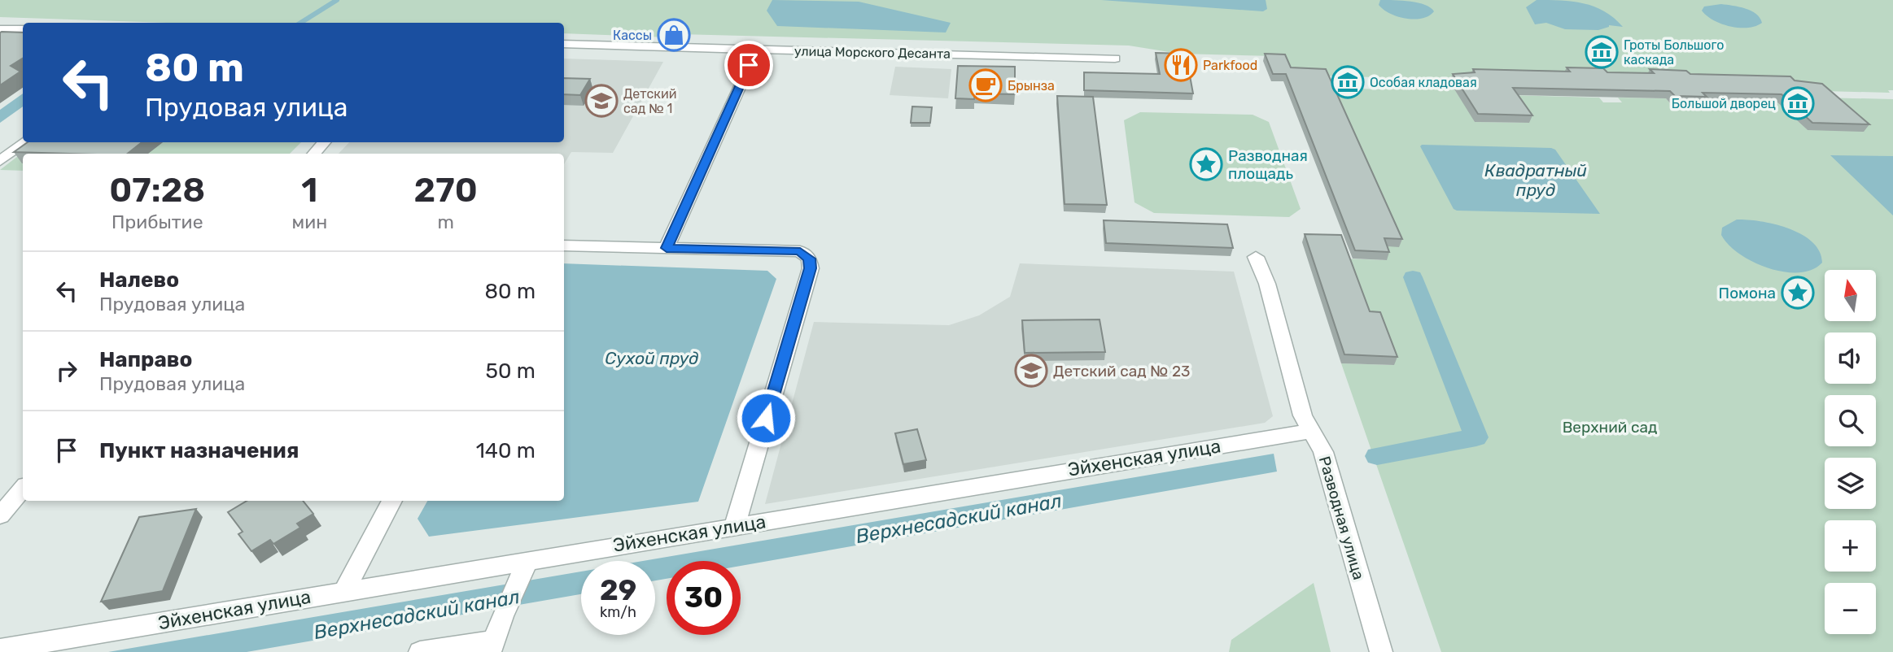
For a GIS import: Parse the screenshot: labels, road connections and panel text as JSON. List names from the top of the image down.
{
  "streets": {
    "street": ["улица Морского Десанта", "Эйхенская улица", "Разводная улица"]
  },
  "crossings": [
    ["Эйхенская улица", "Разводная улица"]
  ],
  "water": ["Квадратный пруд", "Сухой пруд", "Верхнесадский канал"],
  "parks": ["Верхний сад"],
  "places": {
    "shop": ["Кассы"],
    "museum": ["Гроты Большого каскада", "Особая кладовая", "Большой дворец"],
    "restaurant": ["Parkfood"],
    "cafe": ["Брынза"],
    "school or university": ["Детский сад № 1", "Детский сад № 23"],
    "place": ["Разводная площадь", "Помона"]
  },
  "north": "top",
  "page": {
    "turn": ["80 m", "Прудовая улица"],
    "eta": [
      "07:28",
      "Прибытие",
      "1",
      "мин",
      "270",
      "m"
    ],
    "list": [
      {
        "name": "Налево",
        "note": "Прудовая улица",
        "value": "80 m"
      },
      {
        "name": "Направо",
        "note": "Прудовая улица",
        "value": "50 m"
      },
      {
        "name": "Пункт назначения",
        "value": "140 m"
      }
    ],
    "map_buttons": ["+", "−"],
    "speed": "29 km/h",
    "limit": "30"
  }
}
